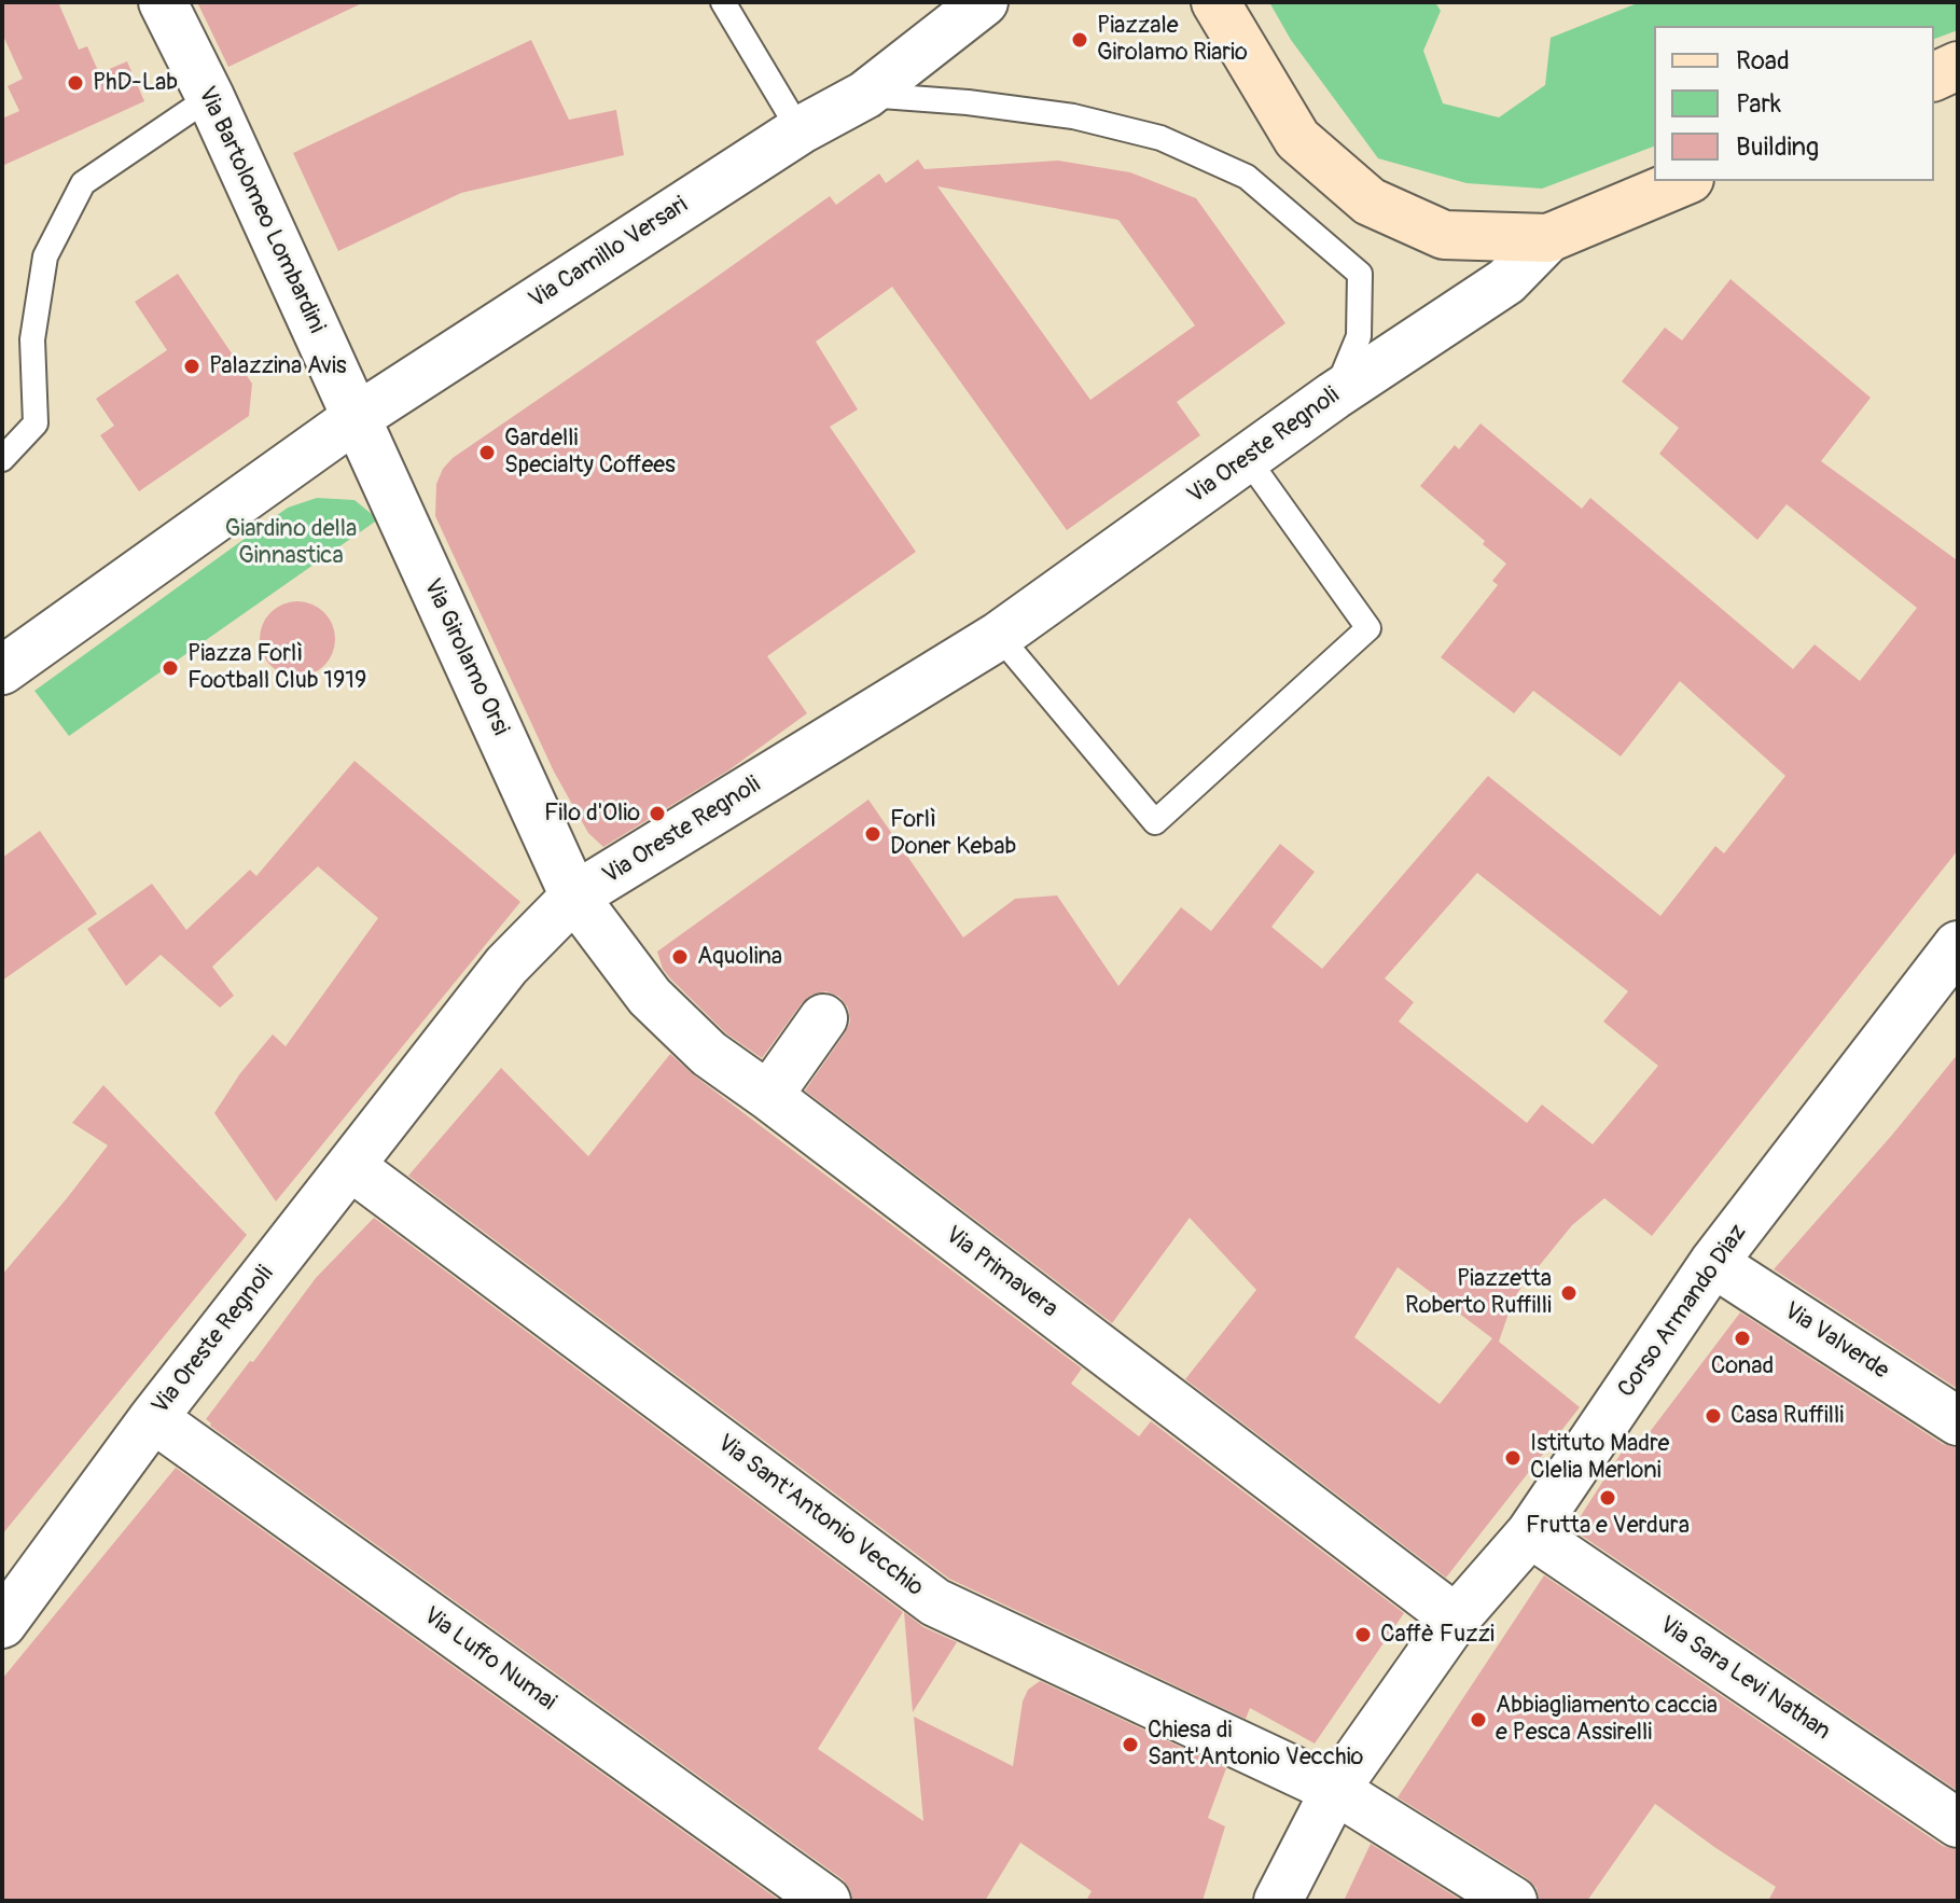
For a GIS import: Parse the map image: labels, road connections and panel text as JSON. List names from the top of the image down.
{
  "streets": {
    "street": [
      "Via Bartolomeo Lombardini",
      "Via Camillo Versari",
      "Via Oreste Regnoli",
      "Via Girolamo Orsi",
      "Via Primavera",
      "Corso Armando Diaz",
      "Via Valverde",
      "Via Sant'Antonio Vecchio",
      "Via Luffo Numai",
      "Via Sara Levi Nathan"
    ]
  },
  "crossings": [
    ["Via Bartolomeo Lombardini", "Via Camillo Versari"],
    ["Via Bartolomeo Lombardini", "Via Girolamo Orsi"],
    ["Via Camillo Versari", "Via Girolamo Orsi"],
    ["Via Oreste Regnoli", "Via Girolamo Orsi"],
    ["Via Oreste Regnoli", "Via Primavera"],
    ["Via Oreste Regnoli", "Via Sant'Antonio Vecchio"],
    ["Via Oreste Regnoli", "Via Luffo Numai"],
    ["Via Girolamo Orsi", "Via Primavera"],
    ["Via Primavera", "Corso Armando Diaz"],
    ["Corso Armando Diaz", "Via Valverde"],
    ["Corso Armando Diaz", "Via Sant'Antonio Vecchio"],
    ["Corso Armando Diaz", "Via Sara Levi Nathan"]
  ],
  "parks": ["Giardino della Ginnastica"],
  "places": [
    "Piazzale Girolamo Riario",
    "PhD-Lab",
    "Palazzina Avis",
    "Gardelli Specialty Coffees",
    "Piazza Forlì Football Club 1919",
    "Filo d'Olio",
    "Forlì Doner Kebab",
    "Aquolina",
    "Piazzetta Roberto Ruffilli",
    "Conad",
    "Casa Ruffilli",
    "Istituto Madre Clelia Merloni",
    "Frutta e Verdura",
    "Caffè Fuzzi",
    "Abbiagliamento caccia e Pesca Assirelli",
    "Chiesa di Sant'Antonio Vecchio"
  ],
  "legend": ["Road", "Park", "Building"]
}
